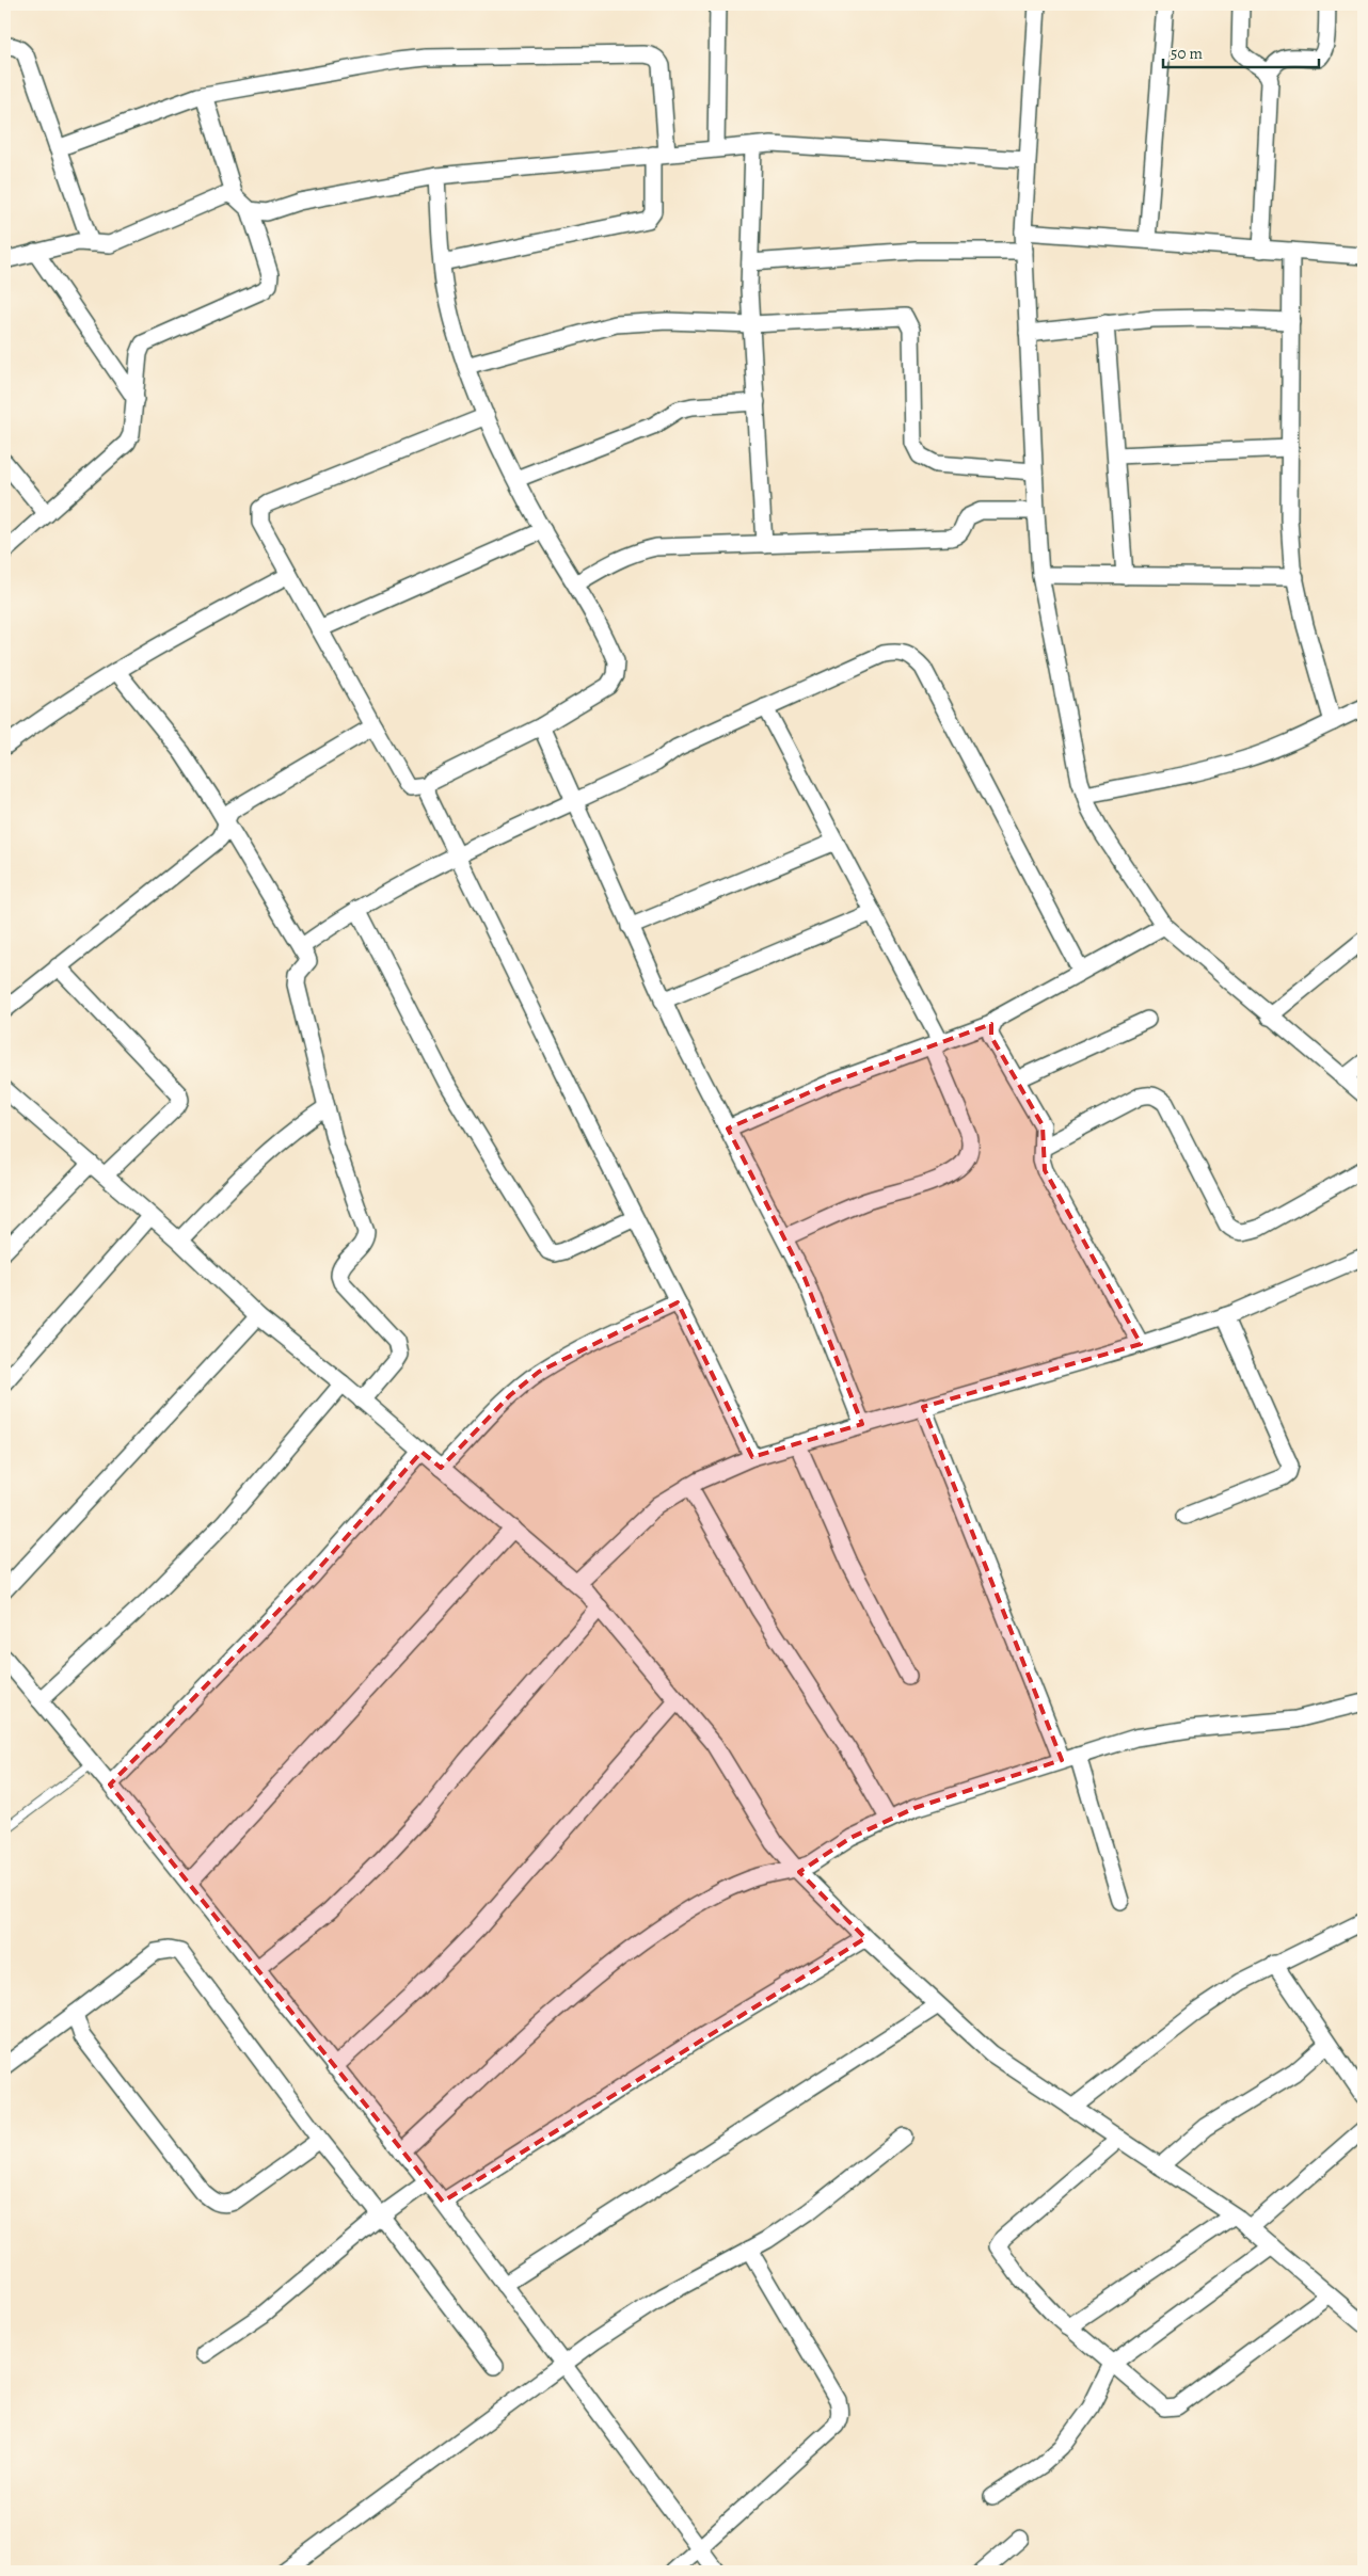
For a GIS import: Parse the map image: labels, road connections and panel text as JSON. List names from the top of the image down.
{
  "scale_bar": "50 m"
}
